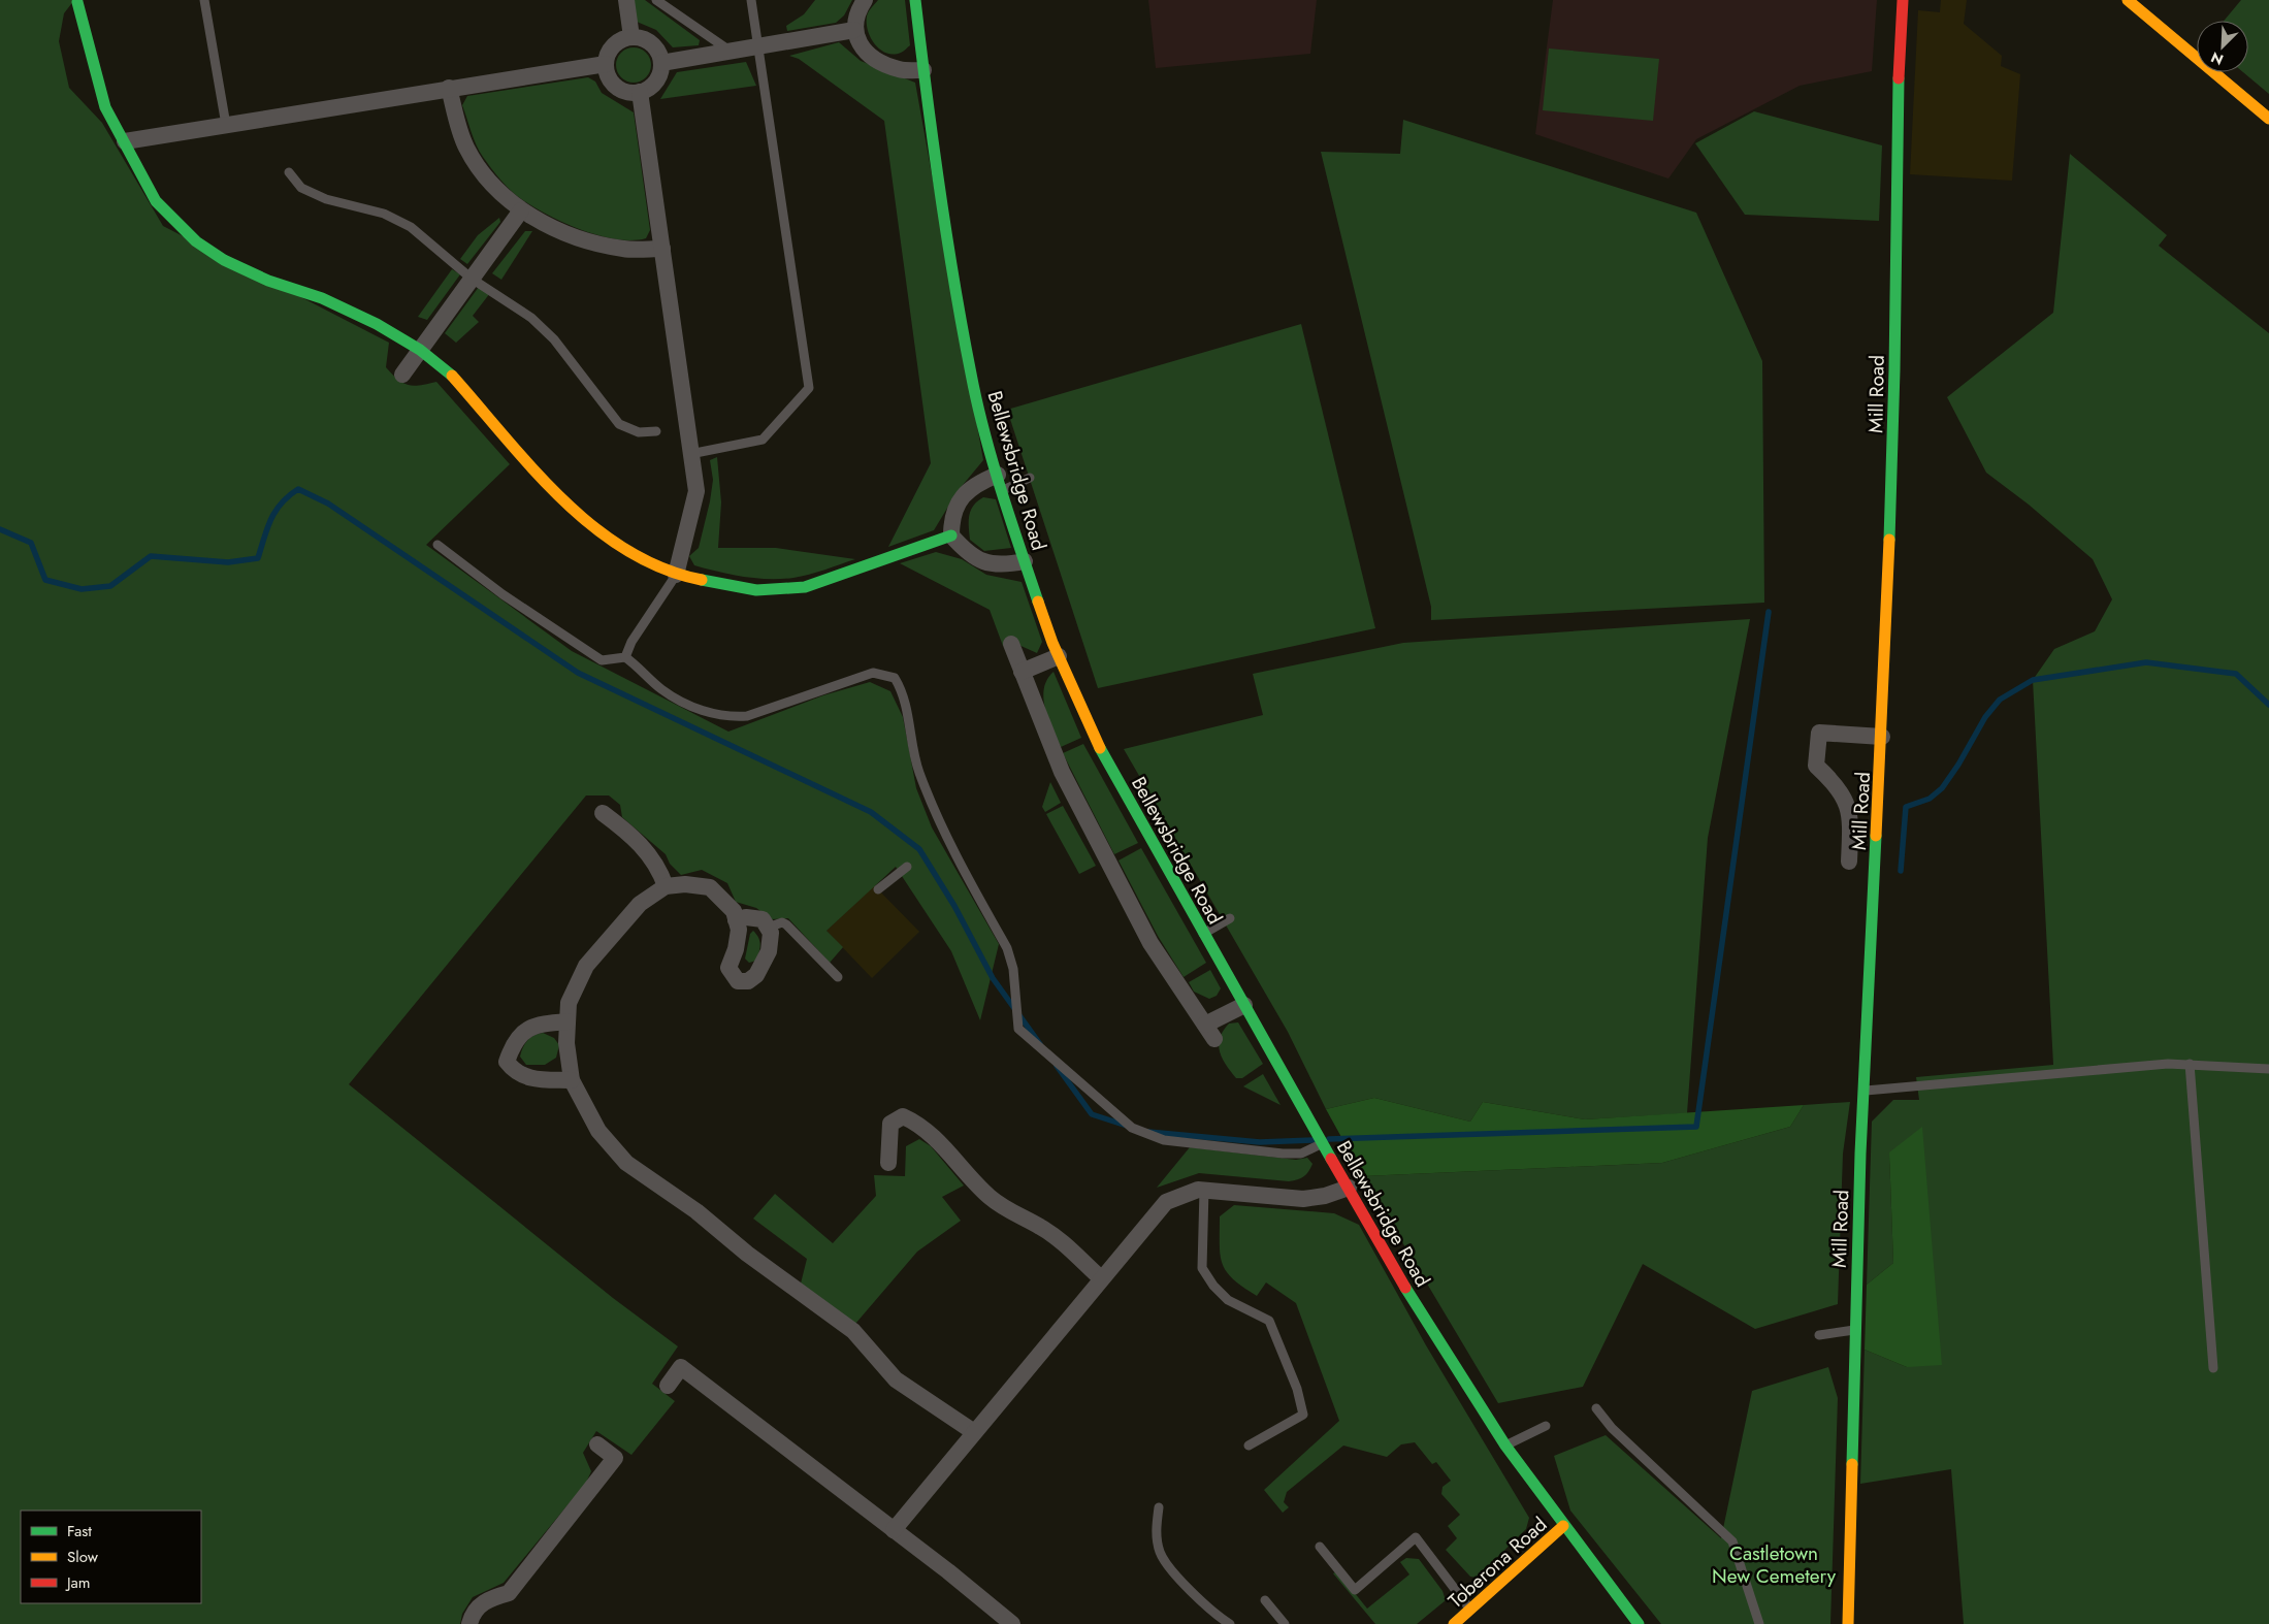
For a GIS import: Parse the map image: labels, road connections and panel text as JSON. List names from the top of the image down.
{
  "streets": {
    "street": ["Mill Road", "Bellewsbridge Road", "Toberona Road"]
  },
  "crossings": [
    ["Bellewsbridge Road", "Toberona Road"]
  ],
  "parks": ["Castletown New Cemetery"],
  "legend": ["Fast", "Slow", "Jam"],
  "north": "bottom left"
}
